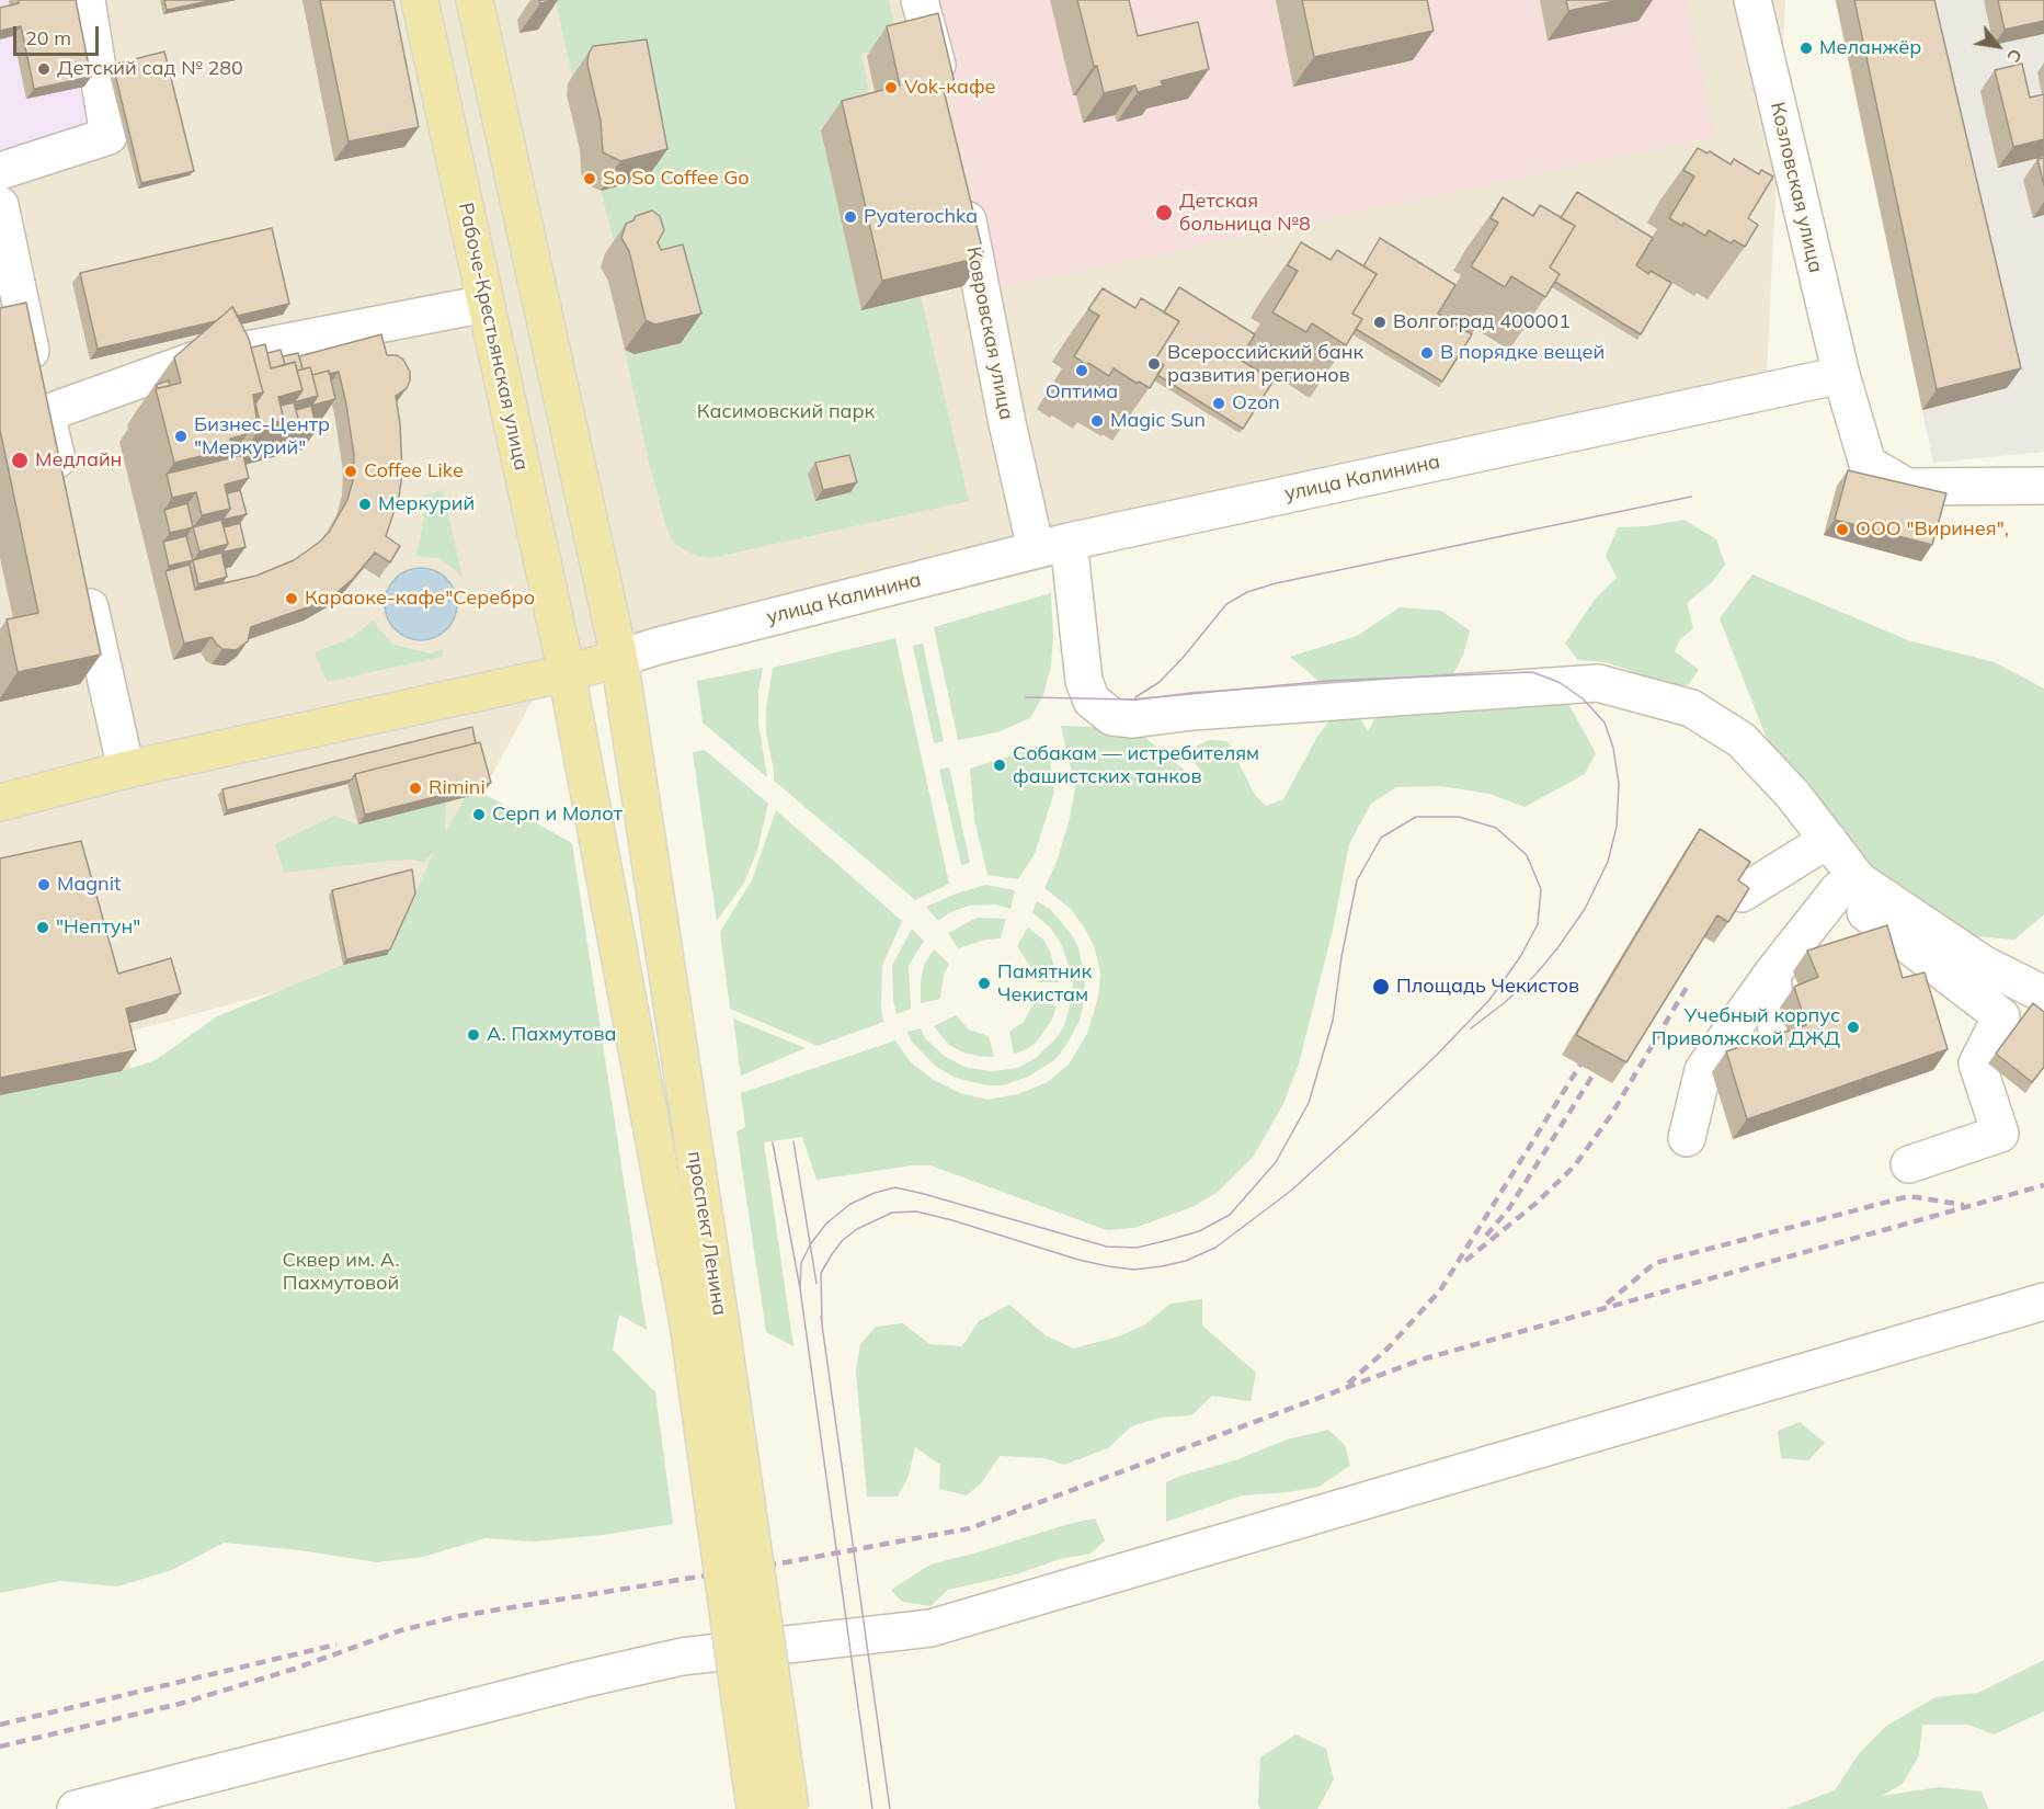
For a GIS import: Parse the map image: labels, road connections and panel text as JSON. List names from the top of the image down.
{
  "streets": {
    "main road": ["Рабоче-Крестьянская улица", "проспект Ленина"],
    "street": ["Козловская улица", "Ковровская улица", "улица Калинина"]
  },
  "crossings": [
    ["Козловская улица", "улица Калинина"],
    ["Ковровская улица", "улица Калинина"],
    ["Рабоче-Крестьянская улица", "проспект Ленина"],
    ["улица Калинина", "проспект Ленина"]
  ],
  "parks": ["Касимовский парк", "Сквер им. А. Пахмутовой"],
  "places": [
    "Меланжёр",
    "Детский сад № 280",
    "Vok-кафе",
    "So So Coffee Go",
    "Детская больница №8",
    "Pyaterochka",
    "Волгоград 400001",
    "В порядке вещей",
    "Всероссийский банк развития регионов",
    "Оптима",
    "Ozon",
    "Magic Sun",
    "Бизнес-Центр \"Меркурий\"",
    "Медлайн",
    "Coffee Like",
    "Меркурий",
    "ООО \"Виринея\",",
    "Караоке-кафе\"Серебро",
    "Собакам — истребителям фашистских танков",
    "Rimini",
    "Серп и Молот",
    "Magnit",
    "\"Нептун\"",
    "Памятник Чекистам",
    "Площадь Чекистов",
    "Учебный корпус Приволжской ДЖД",
    "А. Пахмутова"
  ],
  "scale_bar": "20 m",
  "north": "bottom right"
}
